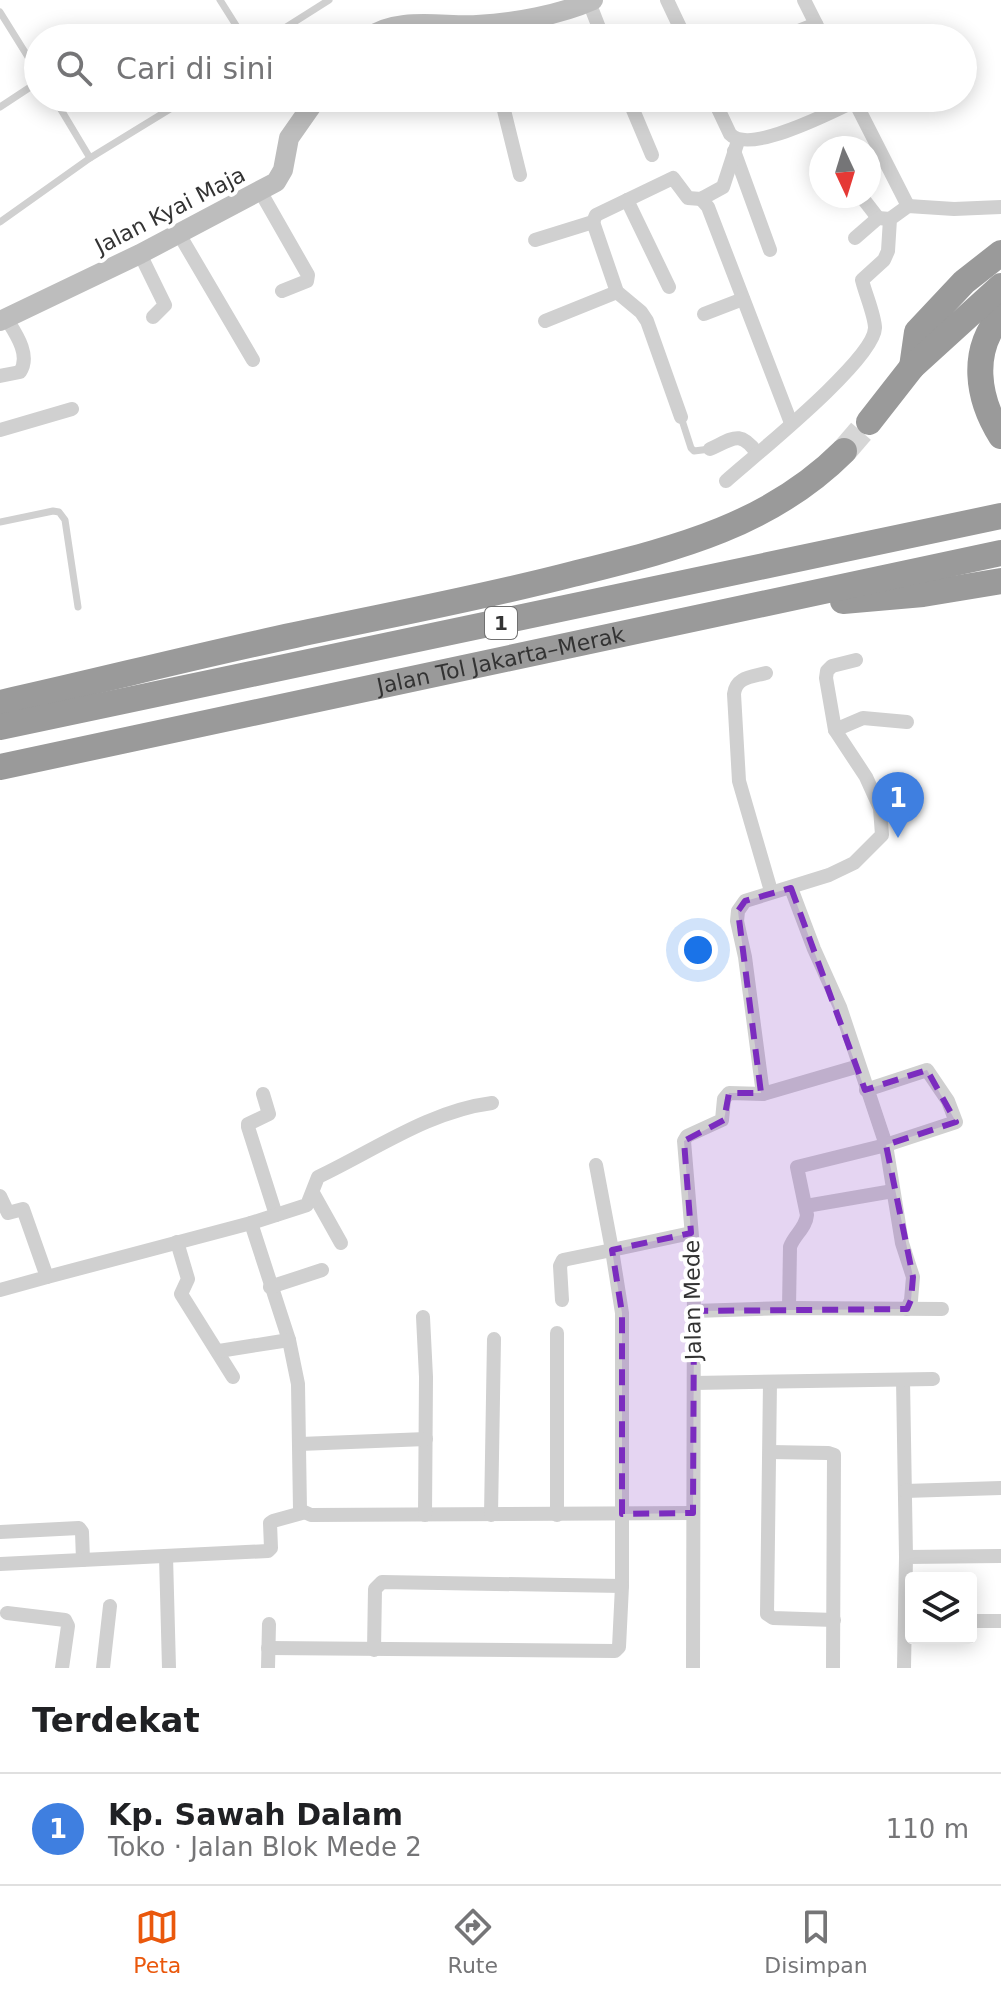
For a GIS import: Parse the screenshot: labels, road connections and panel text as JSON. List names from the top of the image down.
{
  "streets": {
    "highway": ["1", "Jalan Tol Jakarta–Merak"],
    "main road": ["Jalan Kyai Maja"],
    "street": ["Jalan Mede"]
  },
  "north": "bottom",
  "page": {
    "search": "Cari di sini",
    "pins": "1",
    "heading": "Terdekat",
    "list": [
      {
        "mark": "1",
        "name": "Kp. Sawah Dalam",
        "note": "Toko · Jalan Blok Mede 2",
        "value": "110 m"
      }
    ],
    "nav": ["Peta", "Rute", "Disimpan"]
  }
}
